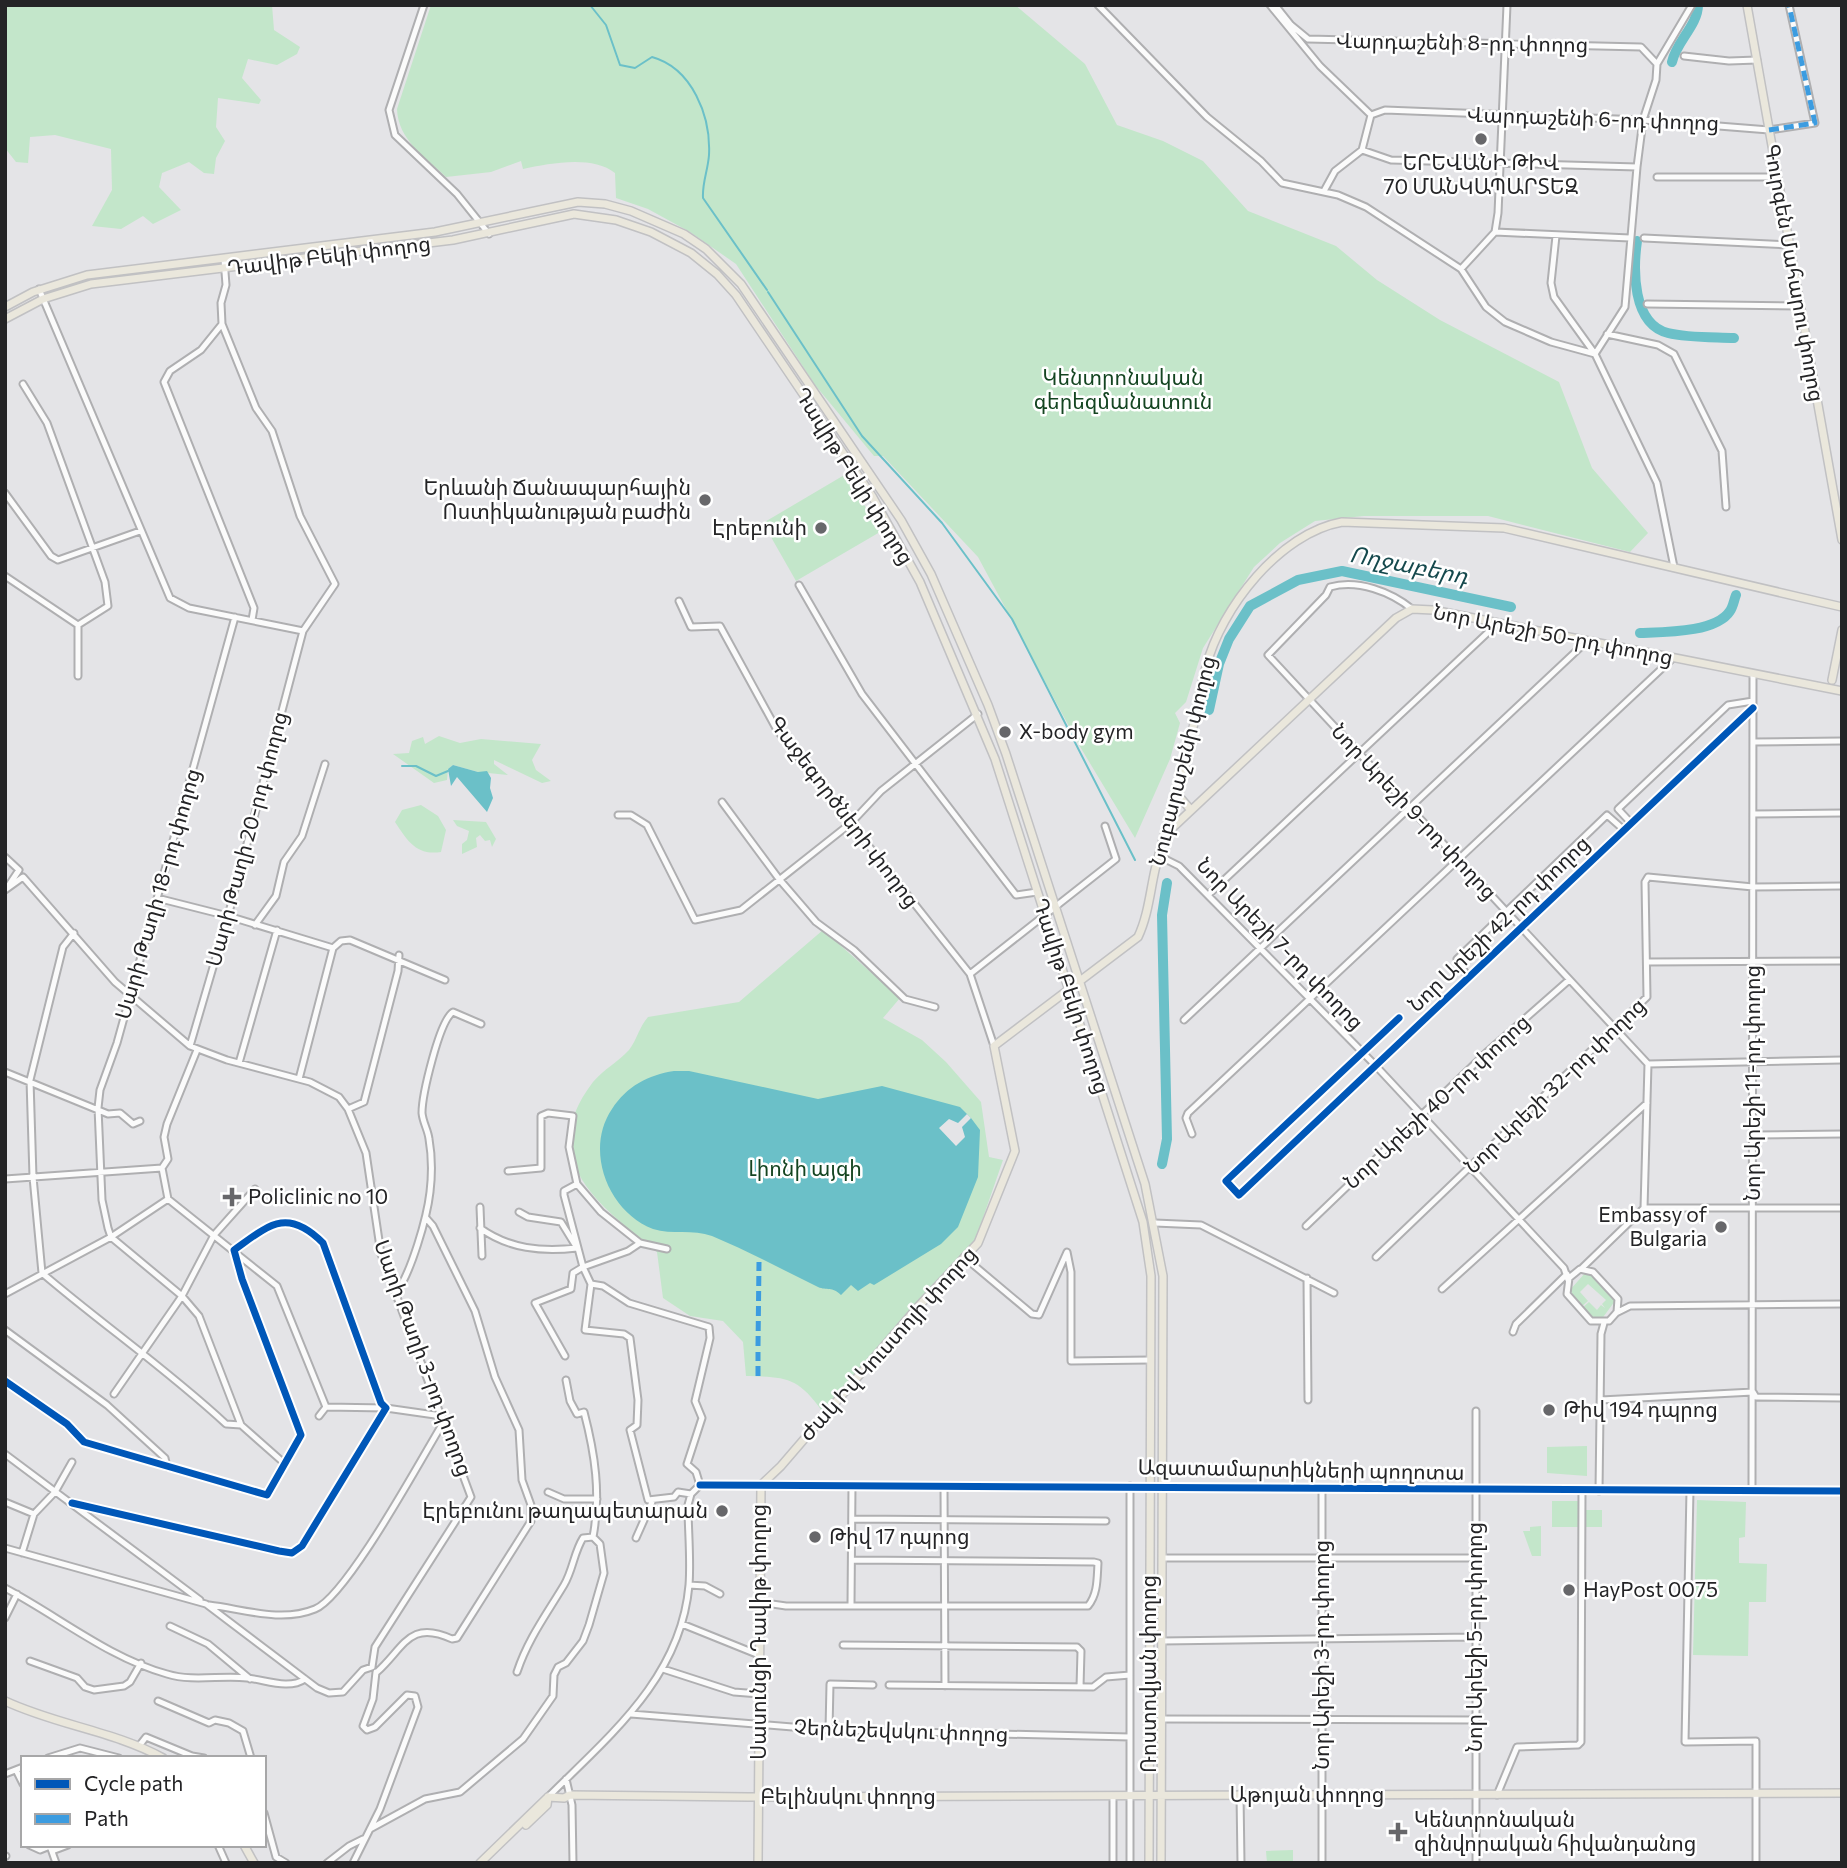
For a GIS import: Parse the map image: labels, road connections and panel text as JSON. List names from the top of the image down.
{
  "streets": {
    "main road": [
      "Դավիթ Բեկի փողոց",
      "Գուրգեն Մահարու փողոց",
      "Նոր Արեշի 50-րդ փողոց",
      "Նուբարաշենի փողոց",
      "Ժակ Իվ Կուստոյի փողոց",
      "Սասունցի Դավիթ փողոց",
      "Ռոստովյան փողոց",
      "Աթոյան փողոց",
      "Բելինսկու փողոց"
    ],
    "street": [
      "Վարդաշենի 8-րդ փողոց",
      "Վարդաշենի 6-րդ փողոց",
      "Գաջեգործների փողոց",
      "Նոր Արեշի 9-րդ փողոց",
      "Սարի Թաղի 20-րդ փողոց",
      "Սարի Թաղի 18-րդ փողոց",
      "Նոր Արեշի 42-րդ փողոց",
      "Նոր Արեշի 7-րդ փողոց",
      "Նոր Արեշի 11-րդ փողոց",
      "Նոր Արեշի 32-րդ փողոց",
      "Նոր Արեշի 40-րդ փողոց",
      "Սարի Թաղի 3-րդ փողոց",
      "Ազատամարտիկների պողոտա",
      "Նոր Արեշի 5-րդ փողոց",
      "Նոր Արեշի 3-րդ փողոց",
      "Չերնեշեվսկու փողոց"
    ]
  },
  "crossings": [
    ["Վարդաշենի 6-րդ փողոց", "Գուրգեն Մահարու փողոց"],
    ["Դավիթ Բեկի փողոց", "Նուբարաշենի փողոց"],
    ["Դավիթ Բեկի փողոց", "Ազատամարտիկների պողոտա"],
    ["Դավիթ Բեկի փողոց", "Ռոստովյան փողոց"],
    ["Նոր Արեշի 50-րդ փողոց", "Նուբարաշենի փողոց"],
    ["Նոր Արեշի 50-րդ փողոց", "Նոր Արեշի 9-րդ փողոց"],
    ["Նոր Արեշի 50-րդ փողոց", "Նոր Արեշի 11-րդ փողոց"],
    ["Նուբարաշենի փողոց", "Նոր Արեշի 7-րդ փողոց"],
    ["Գաջեգործների փողոց", "Ժակ Իվ Կուստոյի փողոց"],
    ["Նոր Արեշի 9-րդ փողոց", "Նոր Արեշի 42-րդ փողոց"],
    ["Նոր Արեշի 9-րդ փողոց", "Նոր Արեշի 32-րդ փողոց"],
    ["Նոր Արեշի 9-րդ փողոց", "Նոր Արեշի 40-րդ փողոց"],
    ["Նոր Արեշի 42-րդ փողոց", "Նոր Արեշի 7-րդ փողոց"],
    ["Նոր Արեշի 42-րդ փողոց", "Նոր Արեշի 11-րդ փողոց"],
    ["Նոր Արեշի 7-րդ փողոց", "Նոր Արեշի 32-րդ փողոց"],
    ["Նոր Արեշի 7-րդ փողոց", "Նոր Արեշի 40-րդ փողոց"],
    ["Նոր Արեշի 11-րդ փողոց", "Նոր Արեշի 32-րդ փողոց"],
    ["Նոր Արեշի 11-րդ փողոց", "Ազատամարտիկների պողոտա"],
    ["Ժակ Իվ Կուստոյի փողոց", "Ազատամարտիկների պողոտա"],
    ["Ժակ Իվ Կուստոյի փողոց", "Սասունցի Դավիթ փողոց"],
    ["Ազատամարտիկների պողոտա", "Սասունցի Դավիթ փողոց"],
    ["Ազատամարտիկների պողոտա", "Նոր Արեշի 5-րդ փողոց"],
    ["Ազատամարտիկների պողոտա", "Նոր Արեշի 3-րդ փողոց"],
    ["Ազատամարտիկների պողոտա", "Ռոստովյան փողոց"],
    ["Սասունցի Դավիթ փողոց", "Չերնեշեվսկու փողոց"],
    ["Սասունցի Դավիթ փողոց", "Բելինսկու փողոց"],
    ["Նոր Արեշի 5-րդ փողոց", "Աթոյան փողոց"],
    ["Նոր Արեշի 3-րդ փողոց", "Աթոյան փողոց"],
    ["Ռոստովյան փողոց", "Աթոյան փողոց"],
    ["Ռոստովյան փողոց", "Բելինսկու փողոց"],
    ["Աթոյան փողոց", "Բելինսկու փողոց"]
  ],
  "water": ["Ողջաբերդ"],
  "parks": ["Կենտրոնական գերեզմանատուն", "Լիոնի այգի"],
  "places": {
    "other": [
      "ԵՐԵՎԱՆԻ ԹԻՎ 70 ՄԱՆԿԱՊԱՐՏԵԶ",
      "Երևանի Ճանապարհային Ոստիկանության բաժին",
      "Էրեբունի",
      "X-body gym",
      "Embassy of Bulgaria",
      "Թիվ 194 դպրոց",
      "Էրեբունու թաղապետարան",
      "Թիվ 17 դպրոց",
      "HayPost 0075"
    ],
    "health": ["Policlinic no 10", "Կենտրոնական զինվորական հիվանդանոց"]
  },
  "legend": ["Cycle path", "Path"]
}
